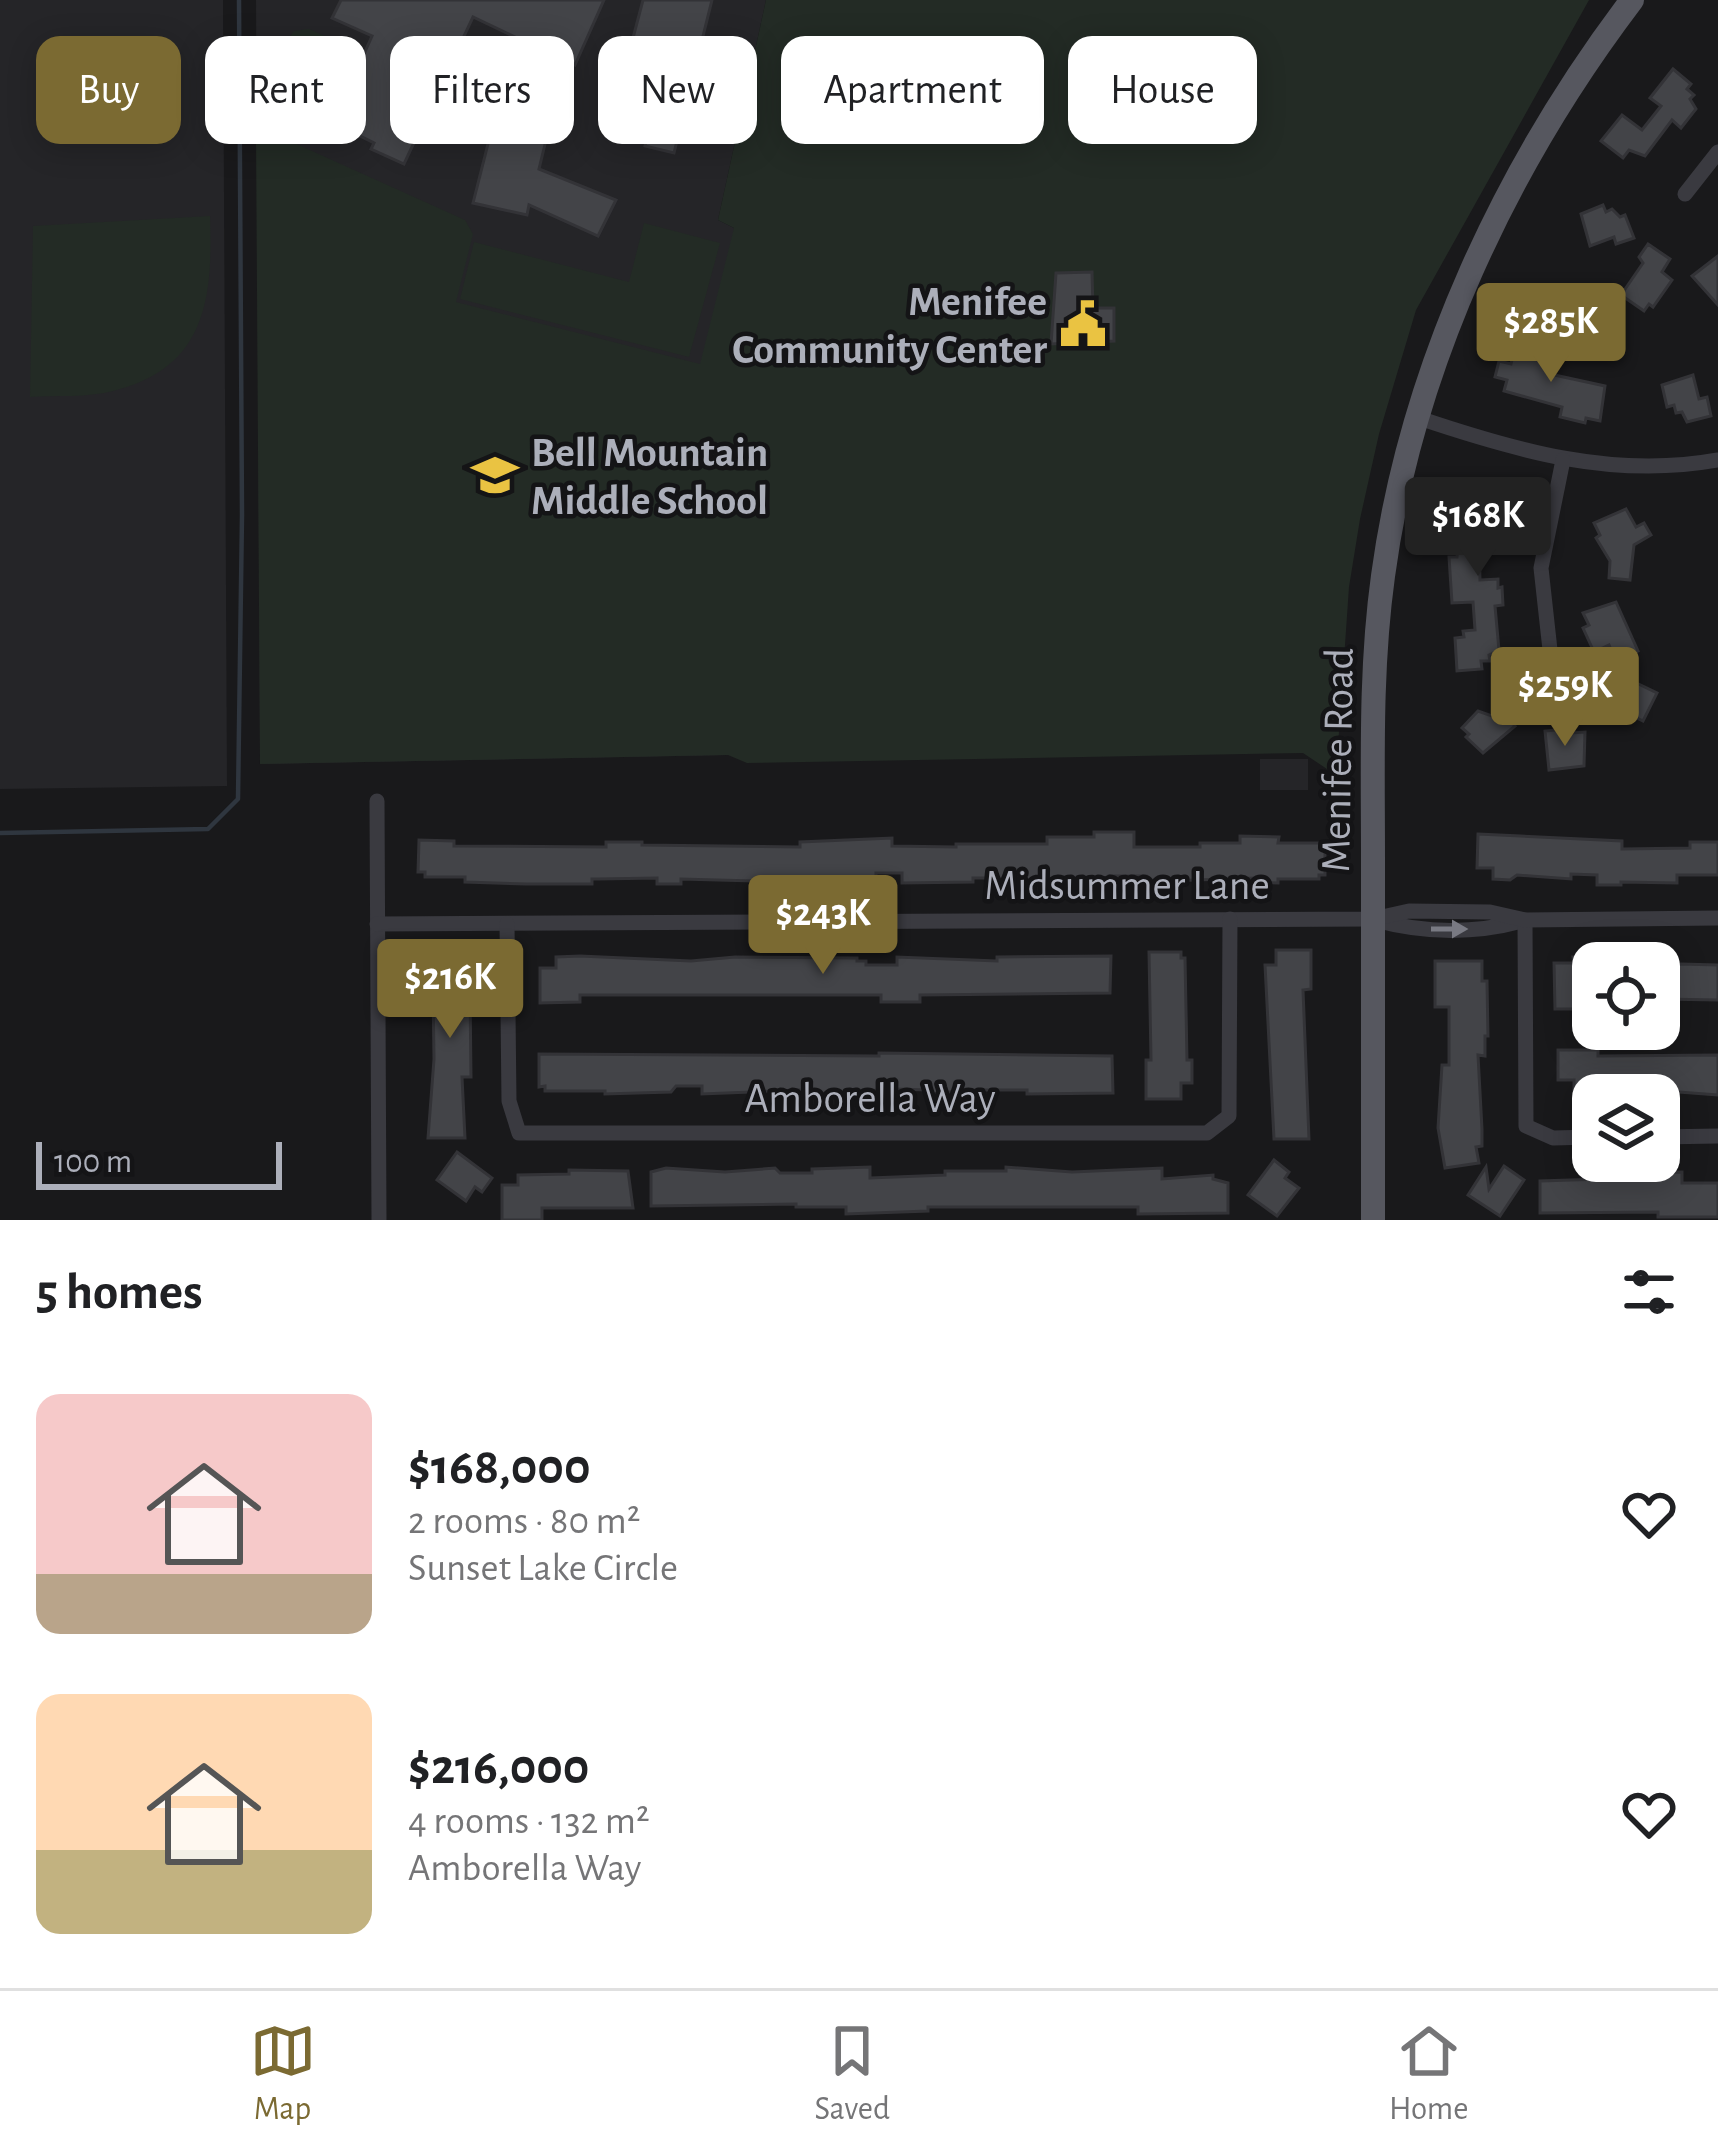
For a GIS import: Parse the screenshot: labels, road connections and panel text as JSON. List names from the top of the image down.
{
  "streets": {
    "main road": ["Menifee Road"],
    "street": ["Midsummer Lane", "Amborella Way"]
  },
  "crossings": [
    ["Menifee Road", "Midsummer Lane"],
    ["Midsummer Lane", "Amborella Way"]
  ],
  "places": {
    "public building": ["Menifee Community Center"],
    "school or university": ["Bell Mountain Middle School"]
  },
  "scale_bar": "100 m",
  "page": {
    "chip": [
      "Buy",
      "Rent",
      "Filters",
      "New",
      "Apartment",
      "House"
    ],
    "price": [
      "$285K",
      "$168K",
      "$259K",
      "$243K",
      "$216K"
    ],
    "scale": "100 m",
    "heading": "5 homes",
    "list": [
      {
        "name": "$168,000",
        "note": "2 rooms · 80 m² · Sunset Lake Circle"
      },
      {
        "name": "$216,000",
        "note": "4 rooms · 132 m² · Amborella Way"
      }
    ],
    "tabs": ["Map", "Saved", "Home"]
  }
}
